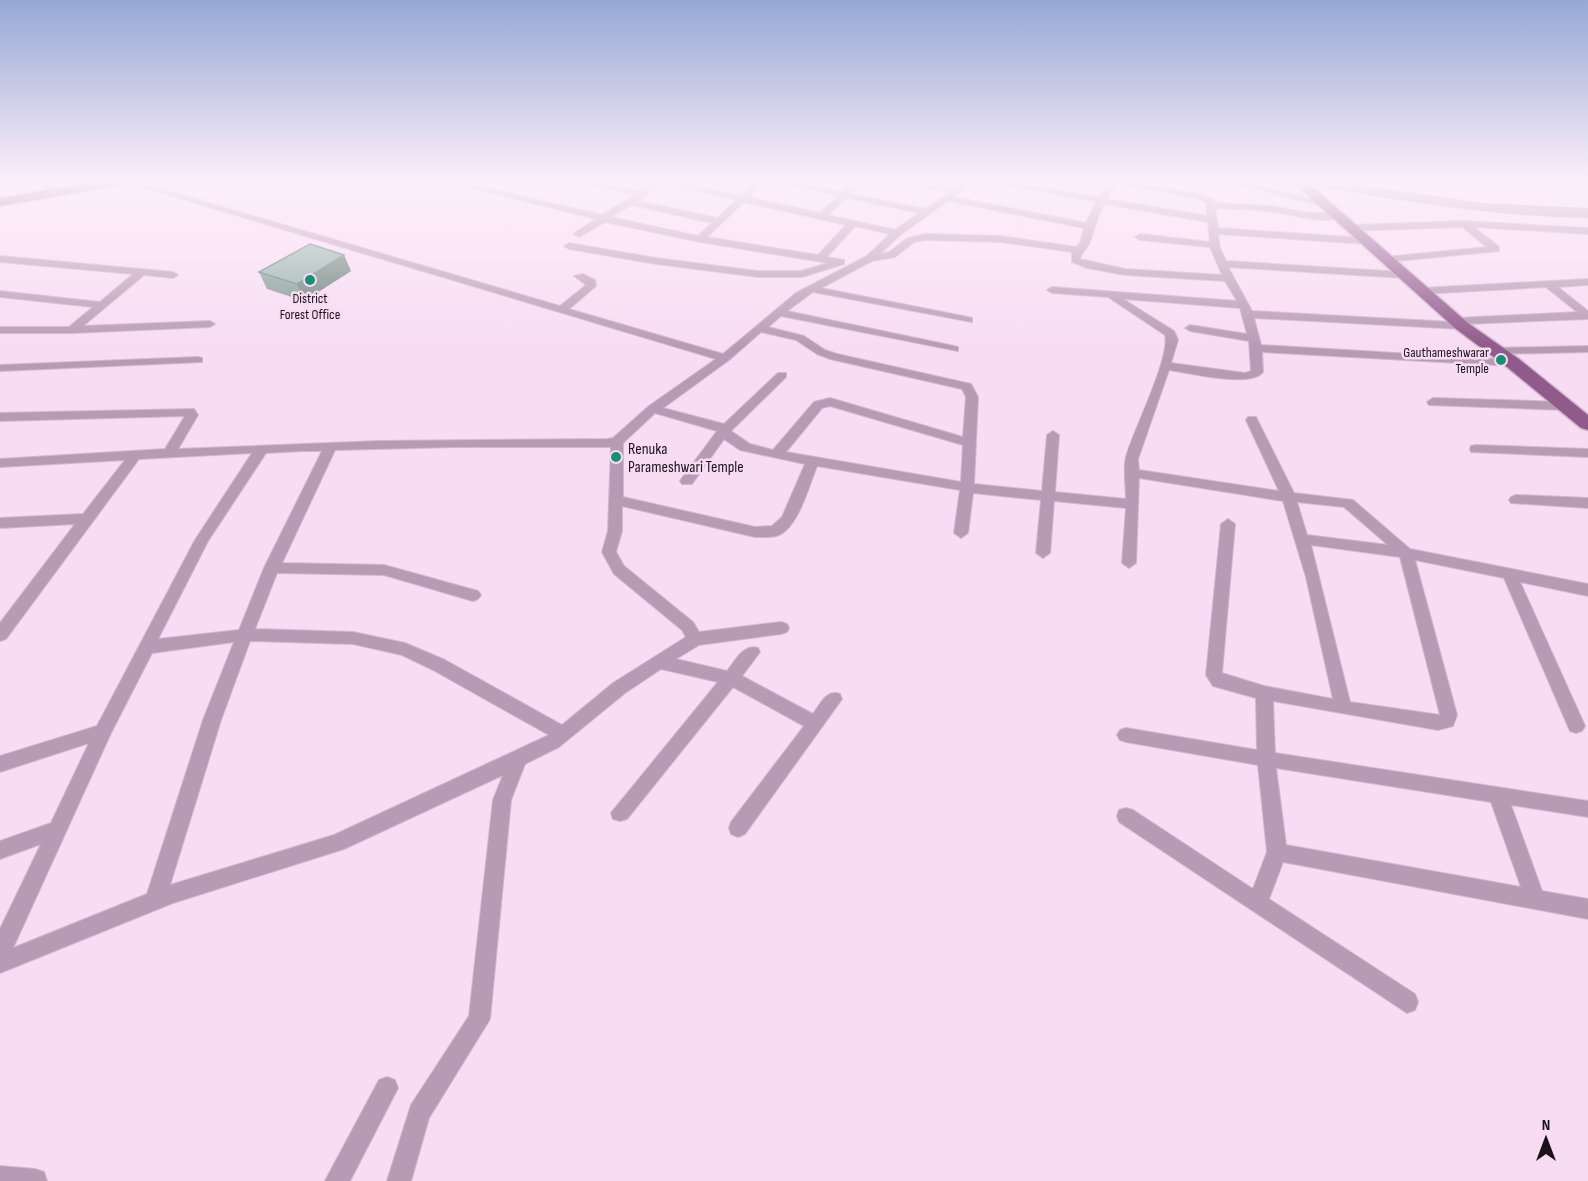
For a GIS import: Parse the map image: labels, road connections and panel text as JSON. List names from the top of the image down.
{
  "places": ["District Forest Office", "Gauthameshwarar Temple", "Renuka Parameshwari Temple"],
  "north": "top"
}
